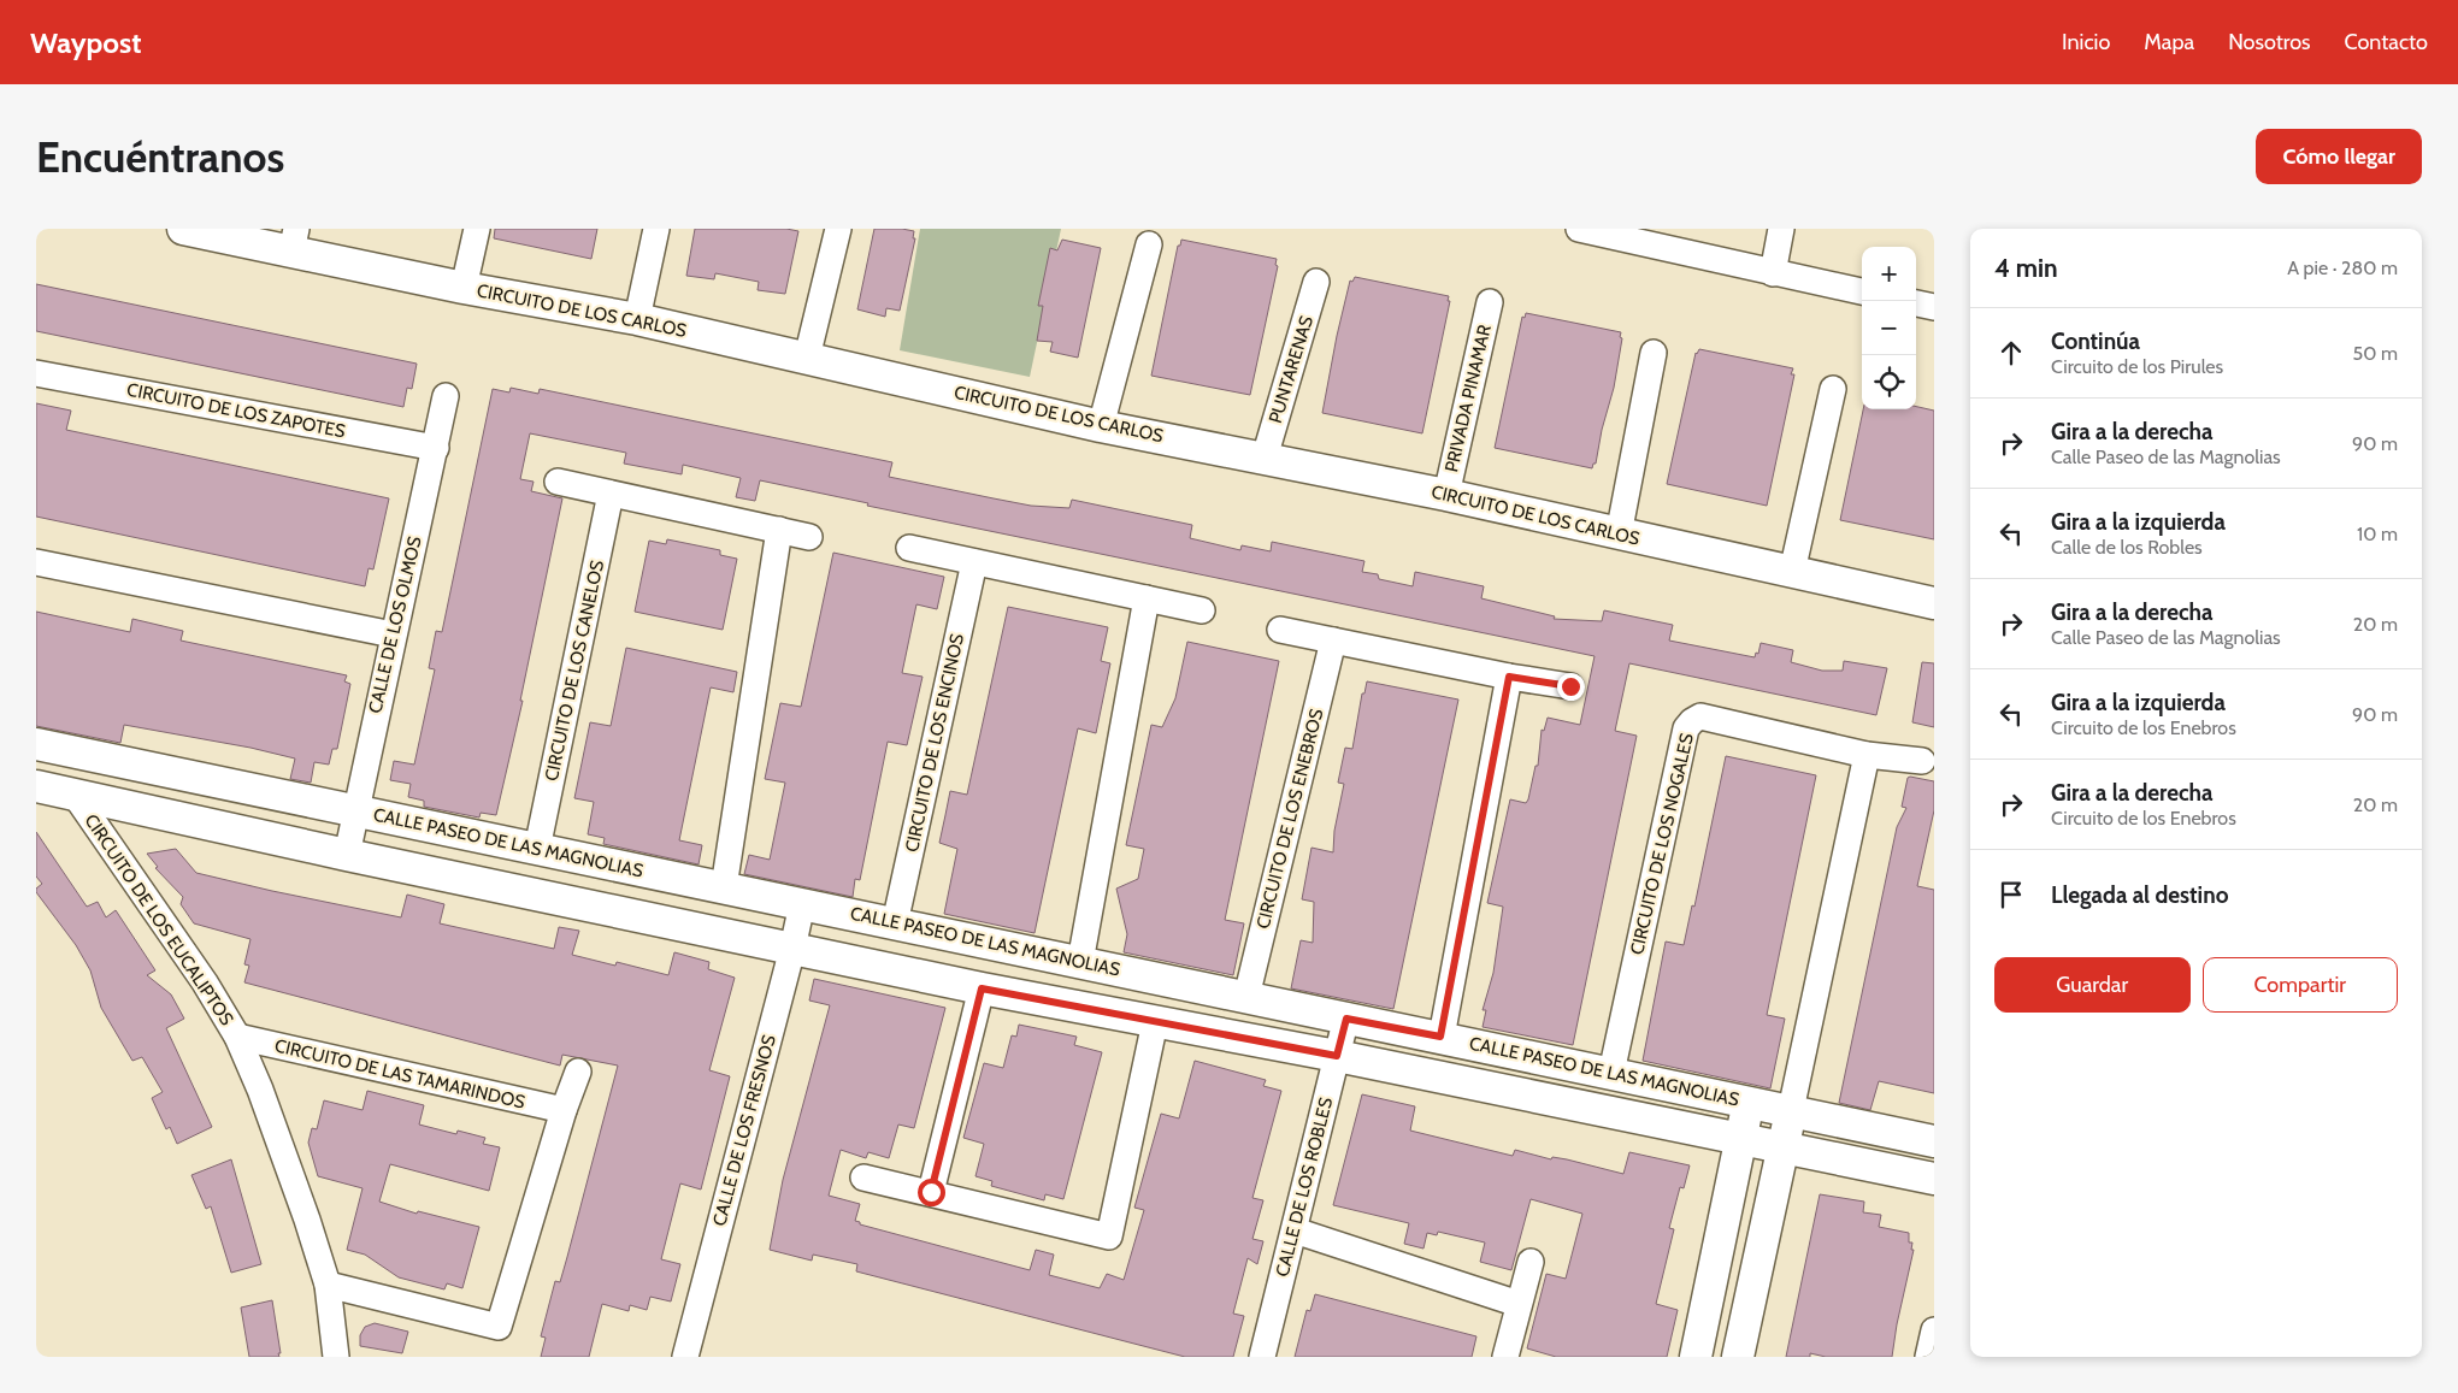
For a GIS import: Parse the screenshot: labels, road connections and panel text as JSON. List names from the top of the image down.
{
  "streets": {
    "street": [
      "CIRCUITO DE LOS CARLOS",
      "PUNTARENAS",
      "PRIVADA PINAMAR",
      "CIRCUITO DE LOS ZAPOTES",
      "CALLE DE LOS OLMOS",
      "CIRCUITO DE LOS CANELOS",
      "CIRCUITO DE LOS ENCINOS",
      "CIRCUITO DE LOS ENEBROS",
      "CALLE PASEO DE LAS MAGNOLIAS",
      "CIRCUITO DE LOS NOGALES",
      "CIRCUITO DE LOS EUCALIPTOS",
      "CIRCUITO DE LAS TAMARINDOS",
      "CALLE DE LOS FRESNOS",
      "CALLE DE LOS ROBLES"
    ]
  },
  "crossings": [
    ["CIRCUITO DE LOS CARLOS", "PUNTARENAS"],
    ["CIRCUITO DE LOS CARLOS", "PRIVADA PINAMAR"],
    ["CIRCUITO DE LOS ZAPOTES", "CALLE DE LOS OLMOS"],
    ["CALLE DE LOS OLMOS", "CALLE PASEO DE LAS MAGNOLIAS"],
    ["CIRCUITO DE LOS CANELOS", "CALLE PASEO DE LAS MAGNOLIAS"],
    ["CIRCUITO DE LOS ENCINOS", "CALLE PASEO DE LAS MAGNOLIAS"],
    ["CIRCUITO DE LOS ENEBROS", "CALLE PASEO DE LAS MAGNOLIAS"],
    ["CALLE PASEO DE LAS MAGNOLIAS", "CIRCUITO DE LOS NOGALES"],
    ["CALLE PASEO DE LAS MAGNOLIAS", "CIRCUITO DE LOS EUCALIPTOS"],
    ["CALLE PASEO DE LAS MAGNOLIAS", "CALLE DE LOS FRESNOS"],
    ["CALLE PASEO DE LAS MAGNOLIAS", "CALLE DE LOS ROBLES"],
    ["CIRCUITO DE LOS EUCALIPTOS", "CIRCUITO DE LAS TAMARINDOS"]
  ],
  "page": {
    "header": "Waypost",
    "nav": [
      "Inicio",
      "Mapa",
      "Nosotros",
      "Contacto"
    ],
    "buttons": [
      "Cómo llegar",
      ["Guardar", "Compartir"]
    ],
    "title": "Encuéntranos",
    "heading": ["4 min", "A pie · 280 m"],
    "map_buttons": ["+", "−"],
    "list": [
      ["Continúa", "Circuito de los Pirules", "50 m"],
      ["Gira a la derecha", "Calle Paseo de las Magnolias", "90 m"],
      ["Gira a la izquierda", "Calle de los Robles", "10 m"],
      ["Gira a la derecha", "Calle Paseo de las Magnolias", "20 m"],
      ["Gira a la izquierda", "Circuito de los Enebros", "90 m"],
      ["Gira a la derecha", "Circuito de los Enebros", "20 m"],
      "Llegada al destino"
    ]
  }
}
